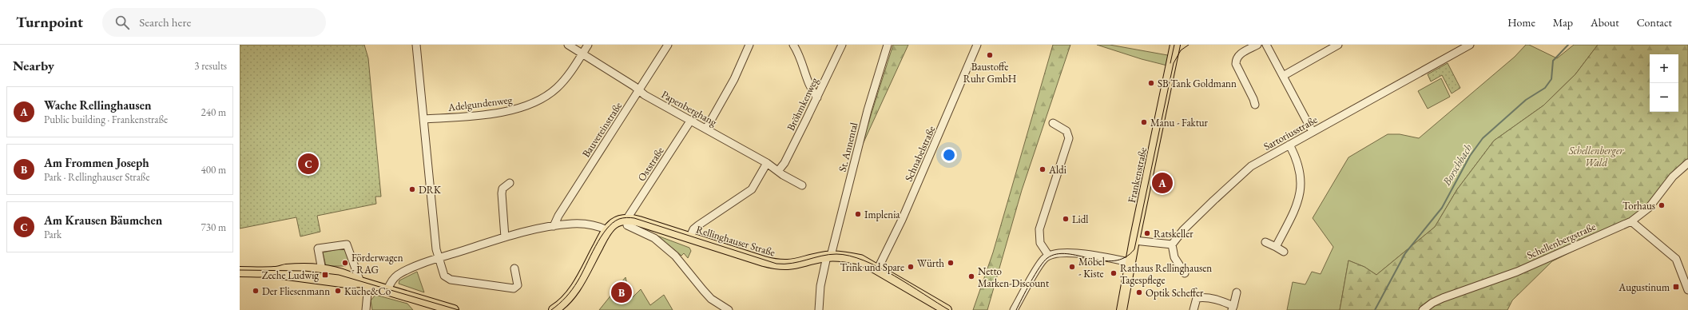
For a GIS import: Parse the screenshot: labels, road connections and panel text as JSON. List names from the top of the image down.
{
  "streets": {
    "main road": ["Frankenstraße", "Rellinghauser Straße"],
    "street": [
      "Adelgundenweg",
      "Bröhmkenweg",
      "Papenberghang",
      "Bauvereinstraße",
      "Sartoriusstraße",
      "St. Annental",
      "Schnabelstraße",
      "Oststraße",
      "Schellenbergstraße"
    ]
  },
  "crossings": [
    ["Adelgundenweg", "Papenberghang"],
    ["Bröhmkenweg", "Papenberghang"],
    ["Papenberghang", "Bauvereinstraße"],
    ["Papenberghang", "Oststraße"],
    ["St. Annental", "Rellinghauser Straße"],
    ["Schnabelstraße", "Rellinghauser Straße"],
    ["Oststraße", "Rellinghauser Straße"]
  ],
  "water": ["Borschbach"],
  "parks": ["Schellenberger Wald"],
  "places": {
    "other": [
      "Baustoffe Ruhr GmbH",
      "SB Tank Goldmann",
      "Manu - Faktur",
      "Aldi",
      "DRK",
      "Torhaus",
      "Implenia",
      "Lidl",
      "Ratskeller",
      "Förderwagen - RAG",
      "Würth",
      "Trink und Spare",
      "Möbel - Kiste",
      "Rathaus Rellinghausen Tagespflege",
      "Netto Marken-Discount",
      "Der Fliesenmann",
      "Küche&Co",
      "Optik Scheffer"
    ],
    "transit": ["Zeche Ludwig", "Augustinum"]
  },
  "page": {
    "header": "Turnpoint",
    "search": "Search here",
    "nav": [
      "Home",
      "Map",
      "About",
      "Contact"
    ],
    "heading": ["Nearby", "3 results"],
    "map_buttons": ["+", "−"],
    "list": [
      {
        "mark": "A",
        "name": "Wache Rellinghausen",
        "note": "Public building · Frankenstraße",
        "value": "240 m"
      },
      {
        "mark": "B",
        "name": "Am Frommen Joseph",
        "note": "Park · Rellinghauser Straße",
        "value": "400 m"
      },
      {
        "mark": "C",
        "name": "Am Krausen Bäumchen",
        "note": "Park",
        "value": "730 m"
      }
    ],
    "pins": ["C", "A", "B"]
  }
}
